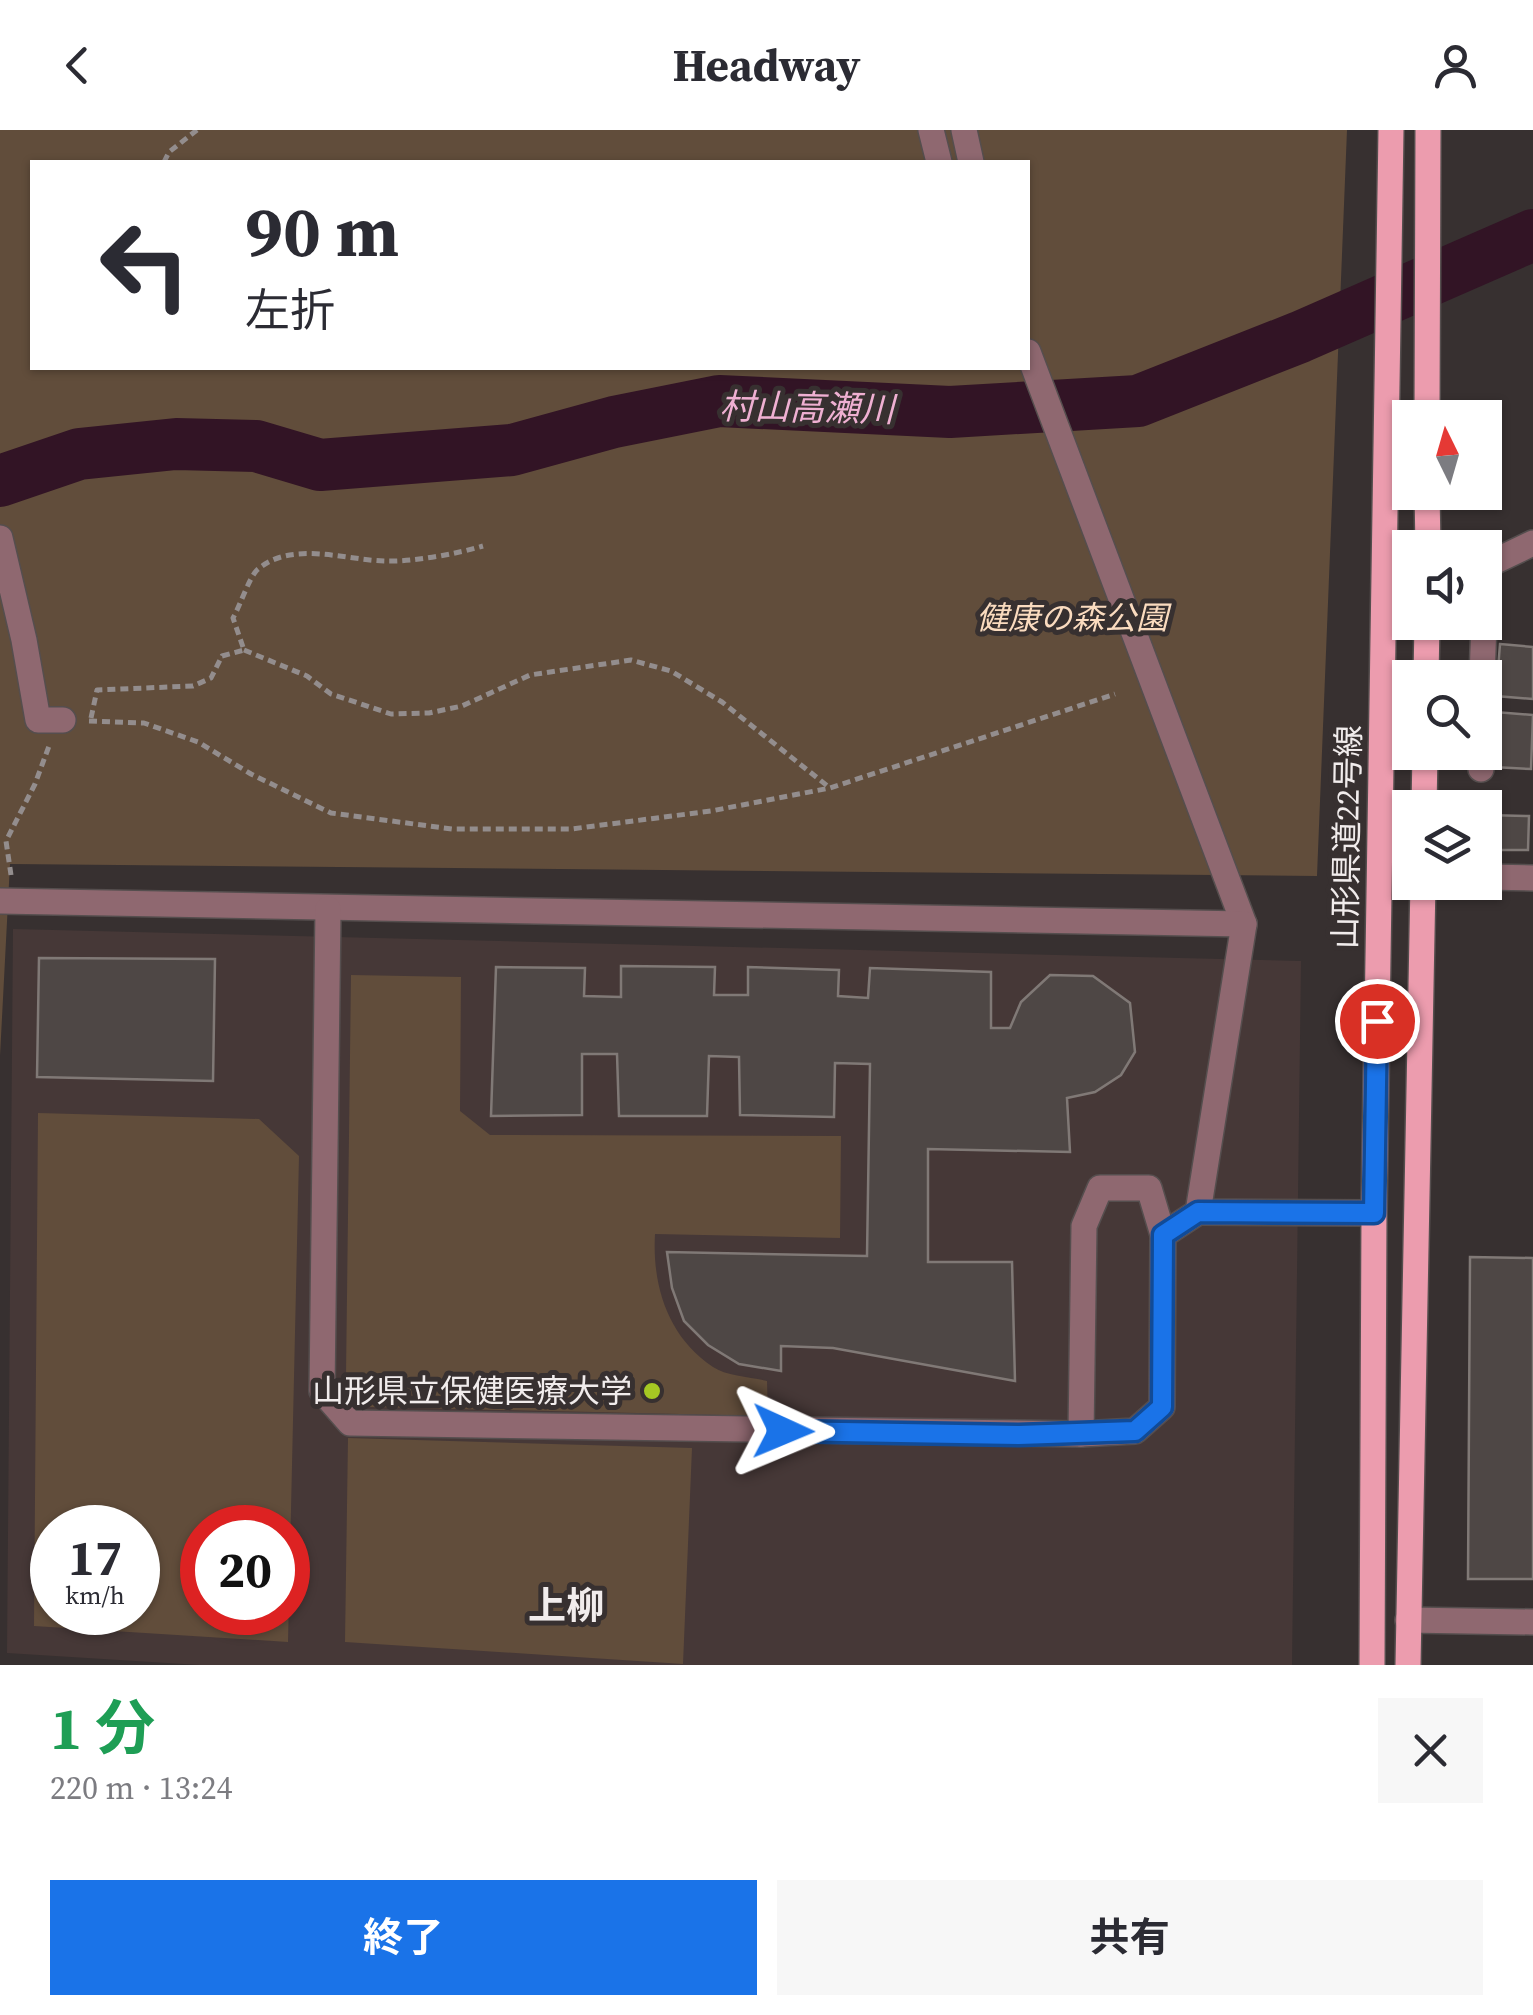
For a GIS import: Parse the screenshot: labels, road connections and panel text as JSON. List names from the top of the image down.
{
  "streets": {
    "main road": ["山形県道22号線"]
  },
  "districts": ["上柳"],
  "water": ["村山高瀬川"],
  "parks": ["健康の森公園"],
  "places": ["山形県立保健医療大学"],
  "north": "top",
  "page": {
    "header": "Headway",
    "turn": ["90 m", "左折"],
    "speed": "17 km/h",
    "limit": "20",
    "heading": ["1 分", "220 m · 13:24"],
    "buttons": ["終了", "共有"]
  }
}
